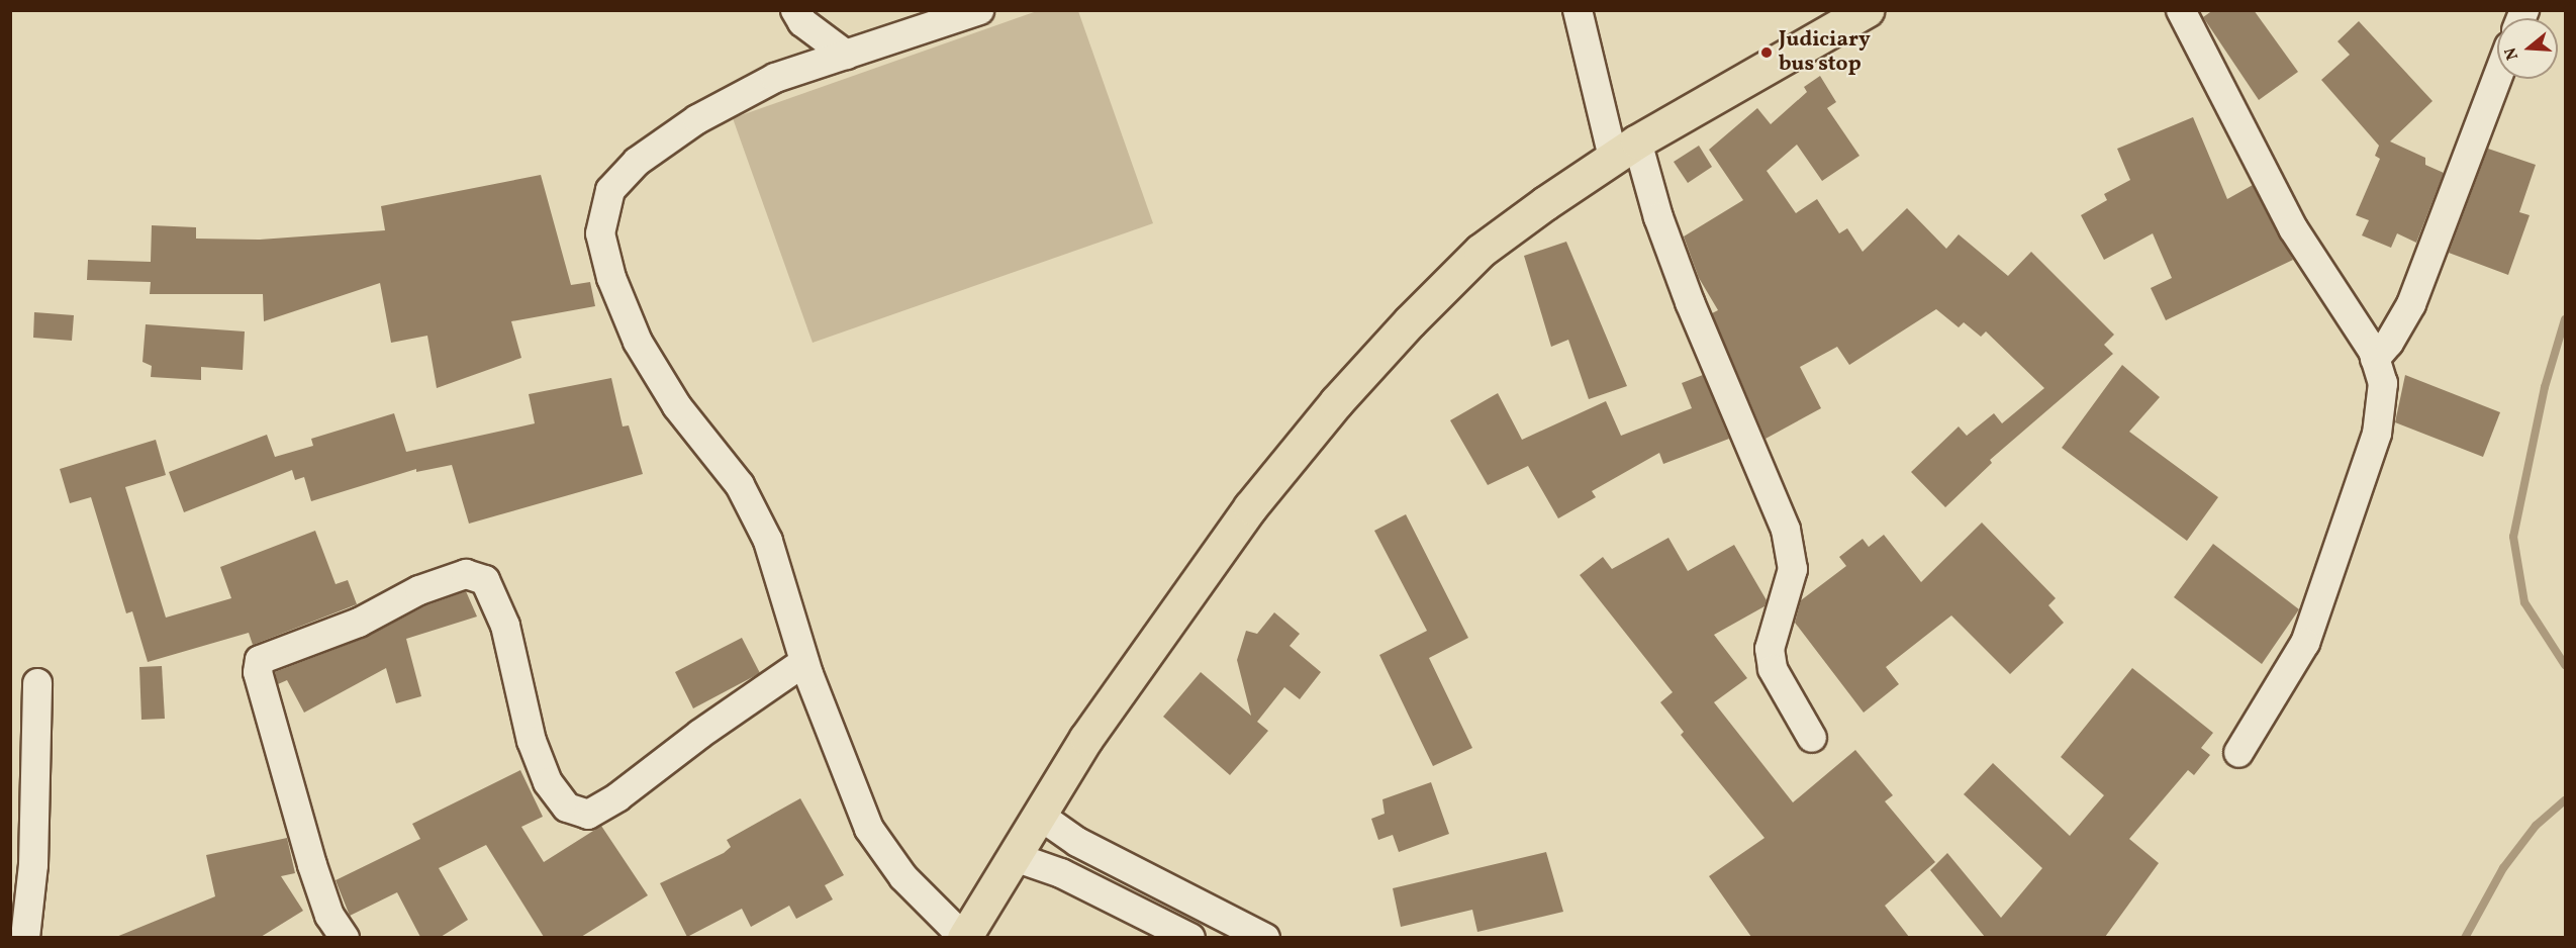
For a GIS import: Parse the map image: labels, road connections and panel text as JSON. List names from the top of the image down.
{
  "places": ["Judiciary bus stop"],
  "north": "left"
}
